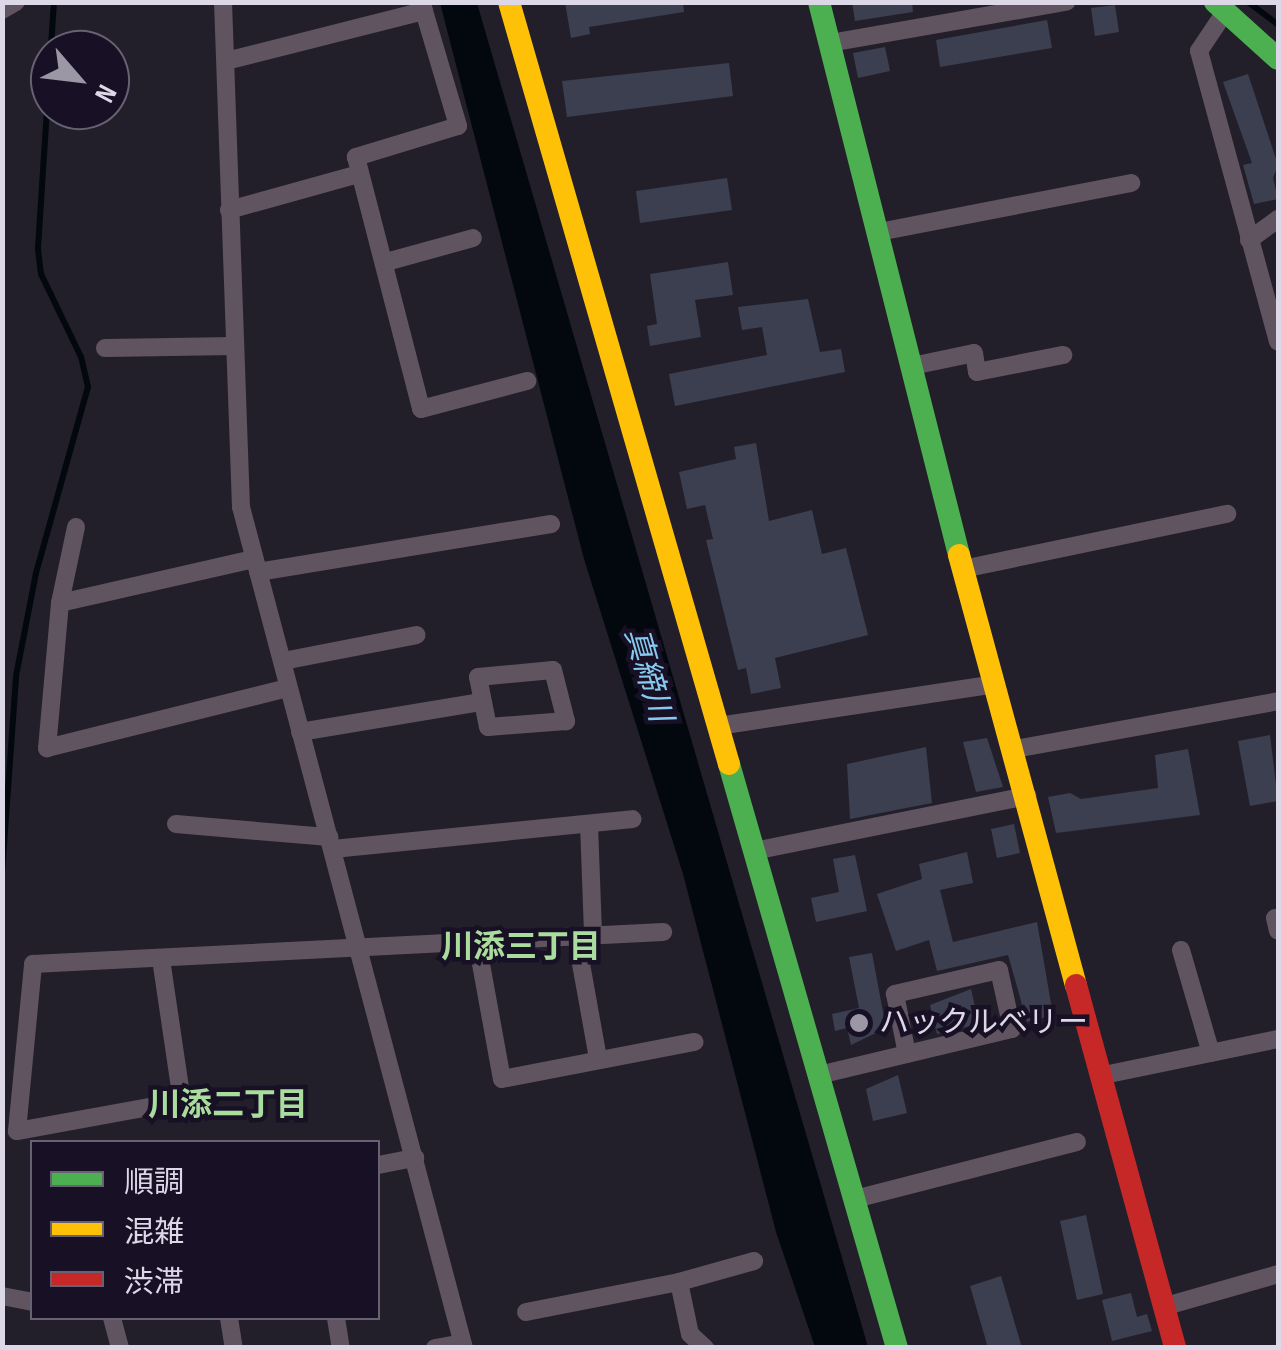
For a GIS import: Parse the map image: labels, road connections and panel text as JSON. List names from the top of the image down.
{
  "districts": ["川添三丁目", "川添二丁目"],
  "water": ["真締川"],
  "places": ["ハックルベリー"],
  "legend": ["順調", "混雑", "渋滞"],
  "north": "bottom right"
}
